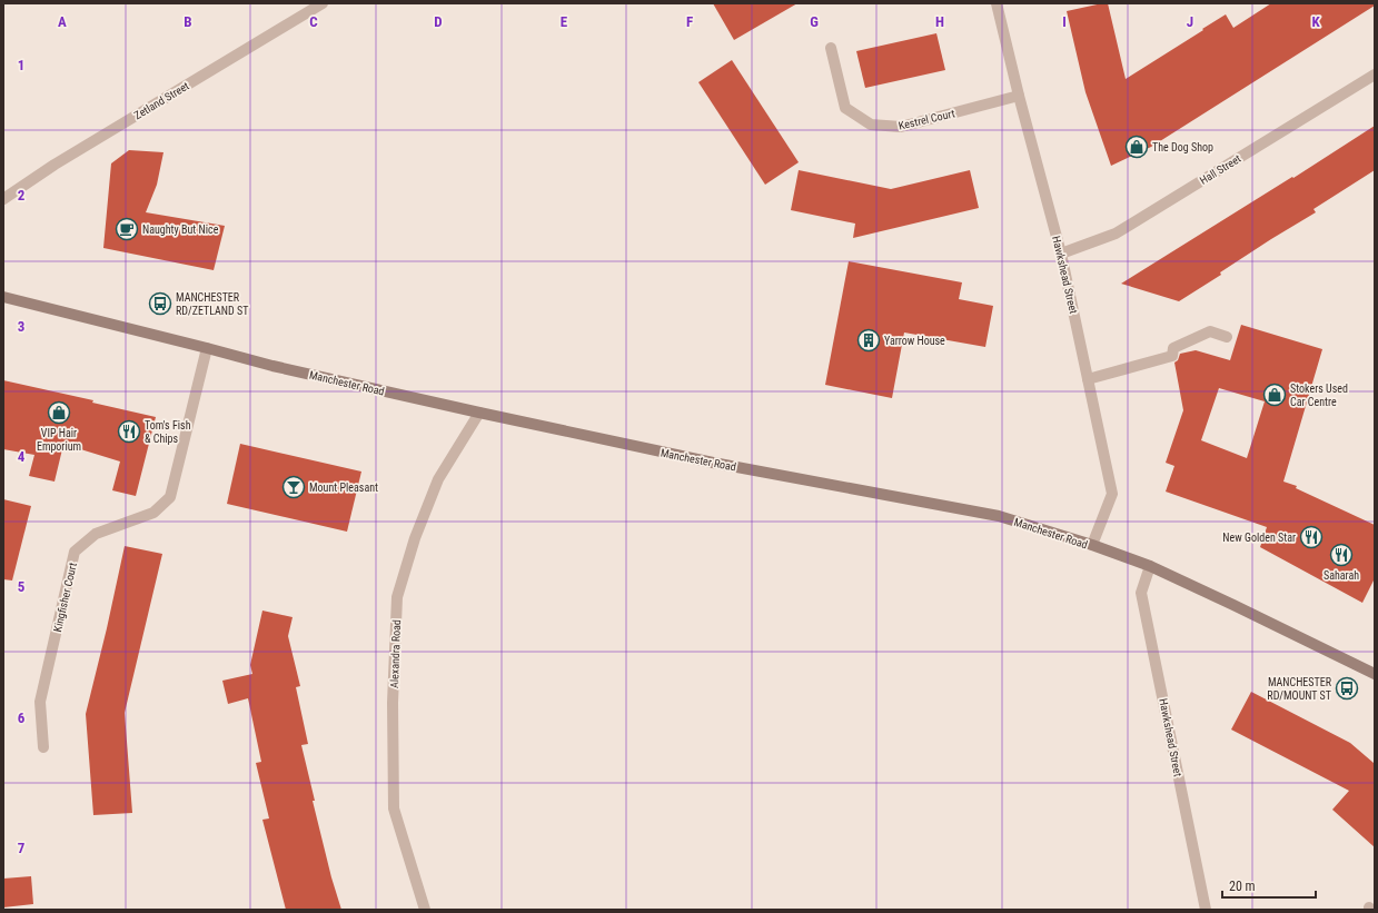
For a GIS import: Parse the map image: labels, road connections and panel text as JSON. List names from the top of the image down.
{
  "streets": {
    "main road": ["Manchester Road"],
    "street": [
      "Zetland Street",
      "Kestrel Court",
      "Hall Street",
      "Hawkshead Street",
      "Kingfisher Court",
      "Alexandra Road"
    ]
  },
  "crossings": [
    ["Kestrel Court", "Hawkshead Street"],
    ["Hall Street", "Hawkshead Street"],
    ["Hawkshead Street", "Manchester Road"],
    ["Manchester Road", "Kingfisher Court"],
    ["Manchester Road", "Alexandra Road"]
  ],
  "places": {
    "shop": ["The Dog Shop", "Stokers Used Car Centre", "VIP Hair Emporium"],
    "cafe": ["Naughty But Nice"],
    "bus stop": ["MANCHESTER RD/ZETLAND ST", "MANCHESTER RD/MOUNT ST"],
    "building": ["Yarrow House"],
    "restaurant": ["Tom's Fish & Chips", "New Golden Star", "Saharah"],
    "bar": ["Mount Pleasant"]
  },
  "scale_bar": "20 m",
  "grid": {
    "columns": [
      "A",
      "B",
      "C",
      "D",
      "E",
      "F",
      "G",
      "H",
      "I",
      "J",
      "K"
    ],
    "rows": [
      "1",
      "2",
      "3",
      "4",
      "5",
      "6",
      "7"
    ]
  }
}
